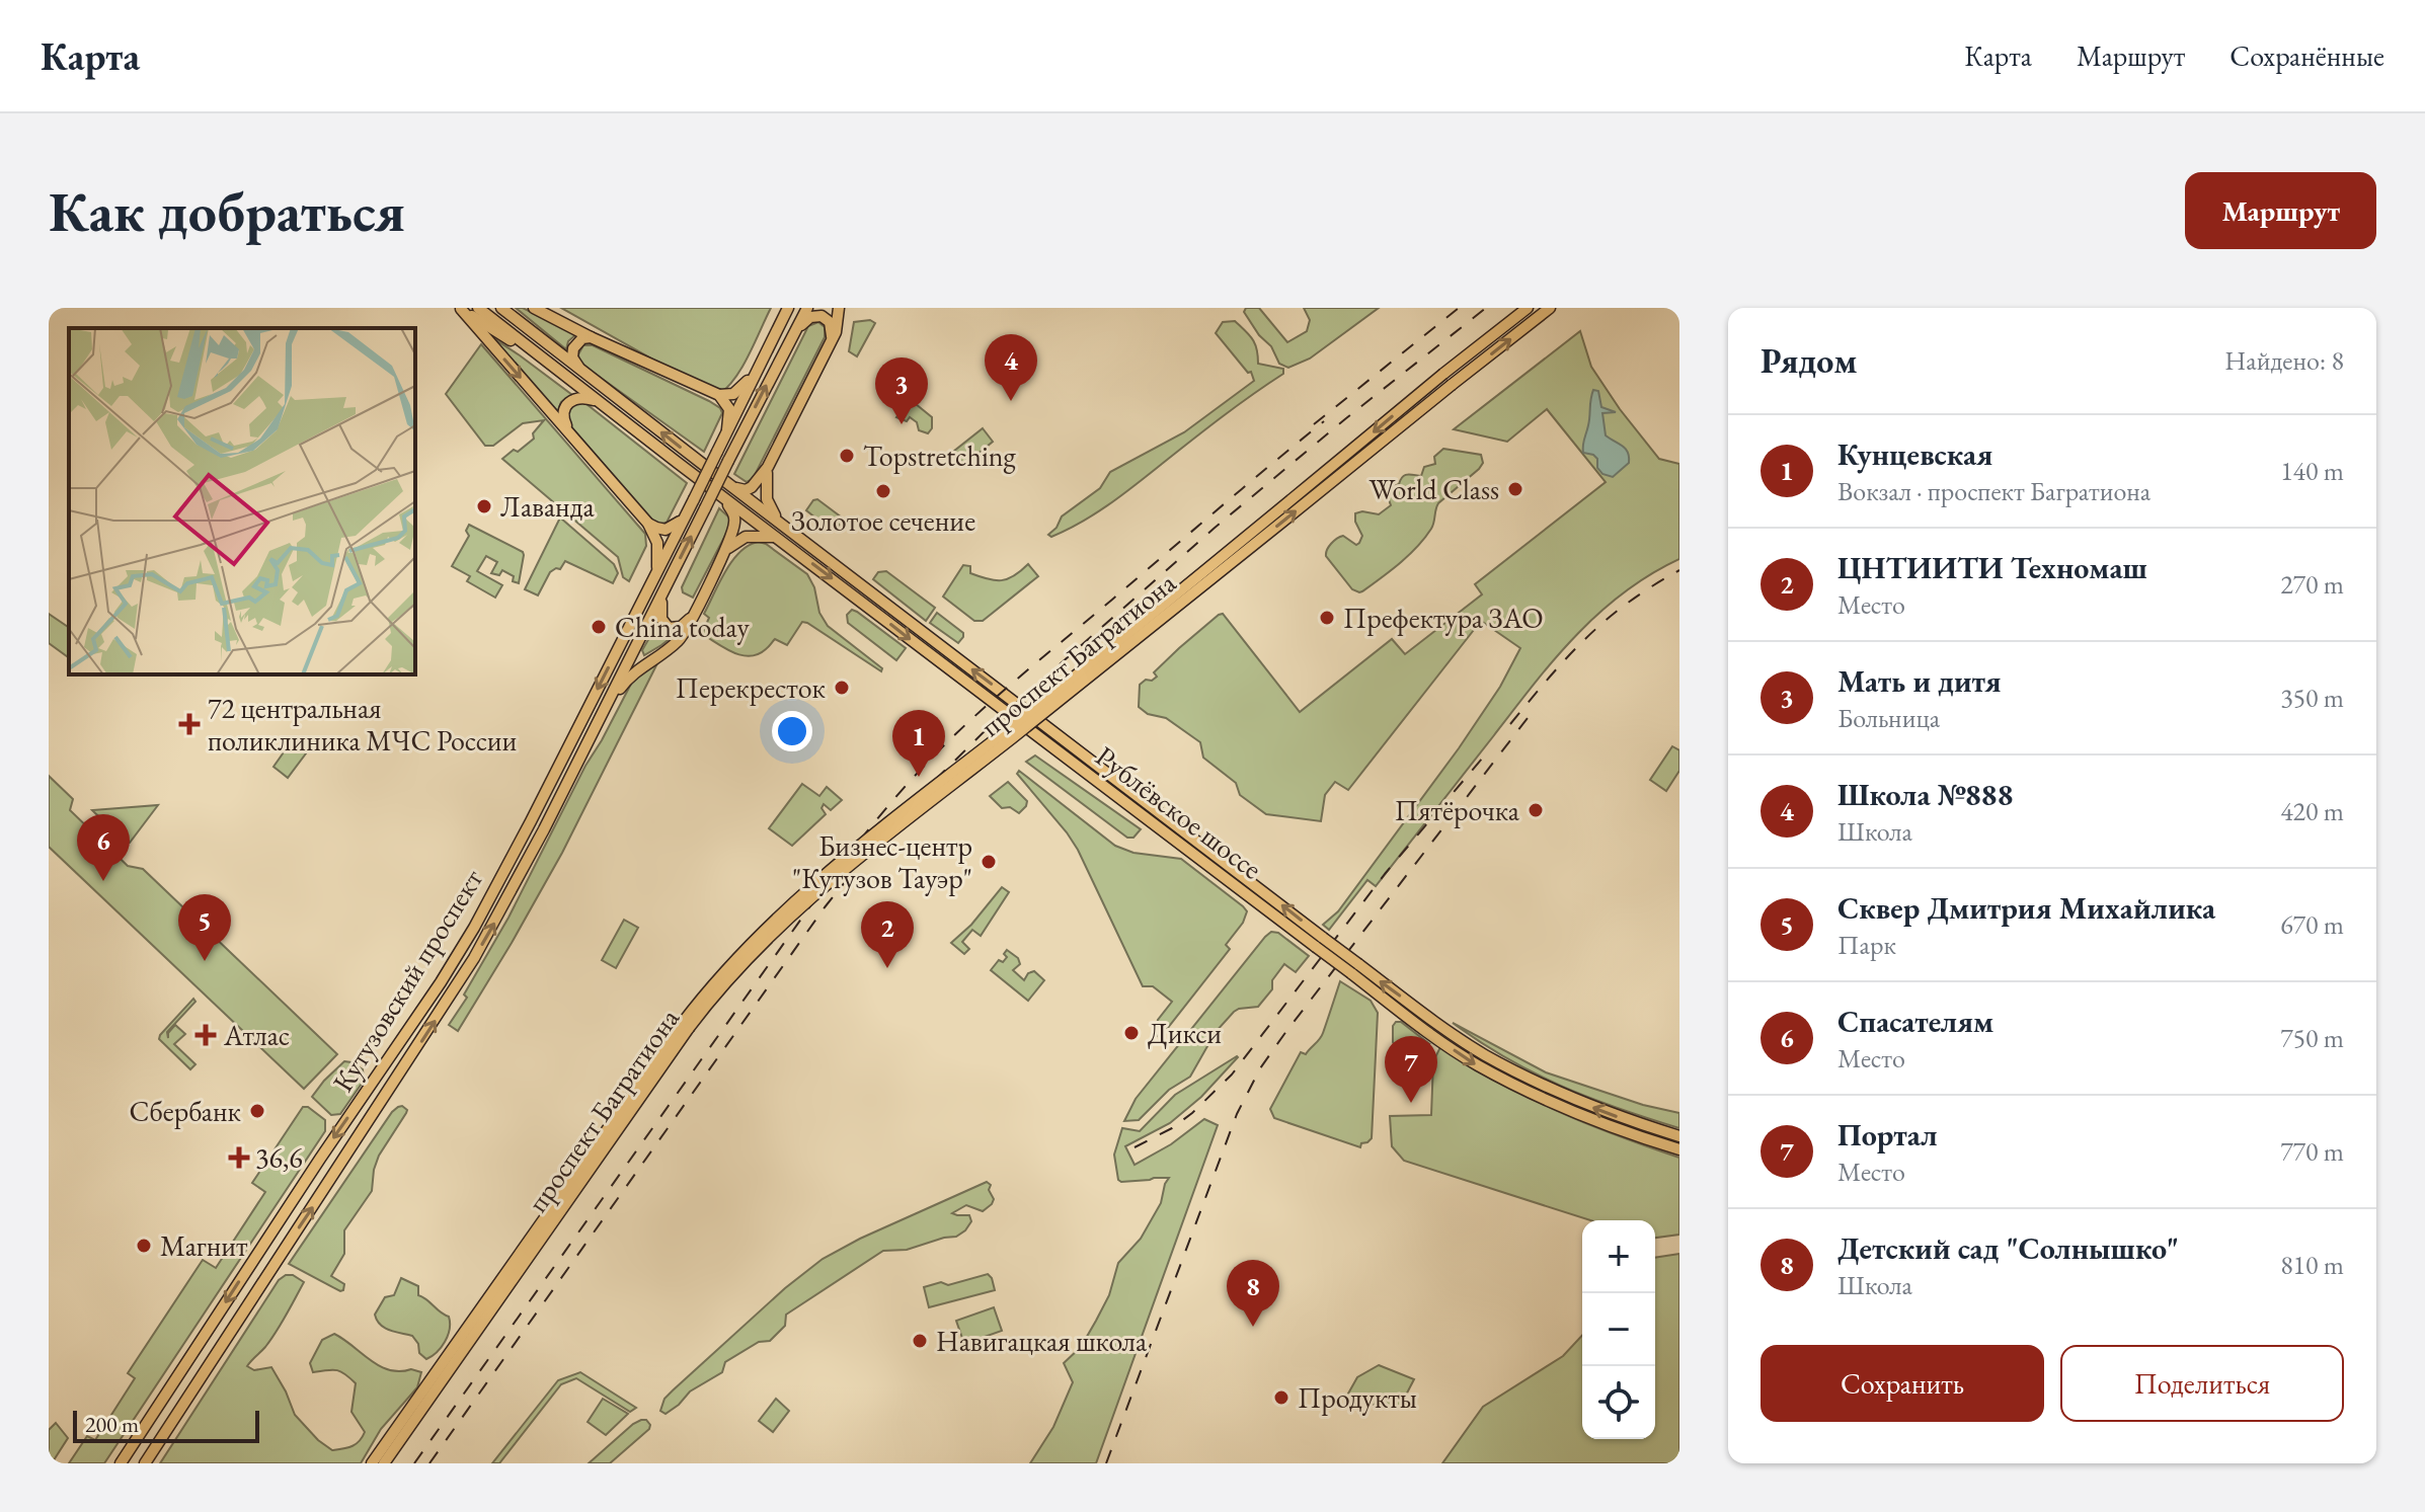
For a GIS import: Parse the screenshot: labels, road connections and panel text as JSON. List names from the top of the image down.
{
  "streets": {
    "main road": ["проспект Багратиона", "Рублёвское шоссе", "Кутузовский проспект"]
  },
  "places": {
    "other": [
      "Topstretching",
      "World Class",
      "Золотое сечение",
      "Лаванда",
      "Префектура ЗАО",
      "China today",
      "Перекресток",
      "Пятёрочка",
      "Бизнес-центр \"Кутузов Тауэр\"",
      "Дикси",
      "Сбербанк",
      "Магнит",
      "Навигацкая школа",
      "Продукты"
    ],
    "health": ["72 центральная поликлиника МЧС России", "Атлас", "36,6"]
  },
  "scale_bar": "200 m",
  "page": {
    "header": "Карта",
    "nav": ["Карта", "Маршрут", "Сохранённые"],
    "buttons": [
      "Маршрут",
      ["Сохранить", "Поделиться"]
    ],
    "title": "Как добраться",
    "heading": ["Рядом", "Найдено: 8"],
    "pins": [
      "4",
      "3",
      "1",
      "6",
      "5",
      "2",
      "7",
      "8"
    ],
    "list": [
      {
        "mark": "1",
        "name": "Кунцевская",
        "note": "Вокзал · проспект Багратиона",
        "value": "140 m"
      },
      {
        "mark": "2",
        "name": "ЦНТИИТИ Техномаш",
        "note": "Место",
        "value": "270 m"
      },
      {
        "mark": "3",
        "name": "Мать и дитя",
        "note": "Больница",
        "value": "350 m"
      },
      {
        "mark": "4",
        "name": "Школа №888",
        "note": "Школа",
        "value": "420 m"
      },
      {
        "mark": "5",
        "name": "Сквер Дмитрия Михайлика",
        "note": "Парк",
        "value": "670 m"
      },
      {
        "mark": "6",
        "name": "Спасателям",
        "note": "Место",
        "value": "750 m"
      },
      {
        "mark": "7",
        "name": "Портал",
        "note": "Место",
        "value": "770 m"
      },
      {
        "mark": "8",
        "name": "Детский сад \"Солнышко\"",
        "note": "Школа",
        "value": "810 m"
      }
    ],
    "map_buttons": ["+", "−"],
    "scale": "200 m"
  }
}
